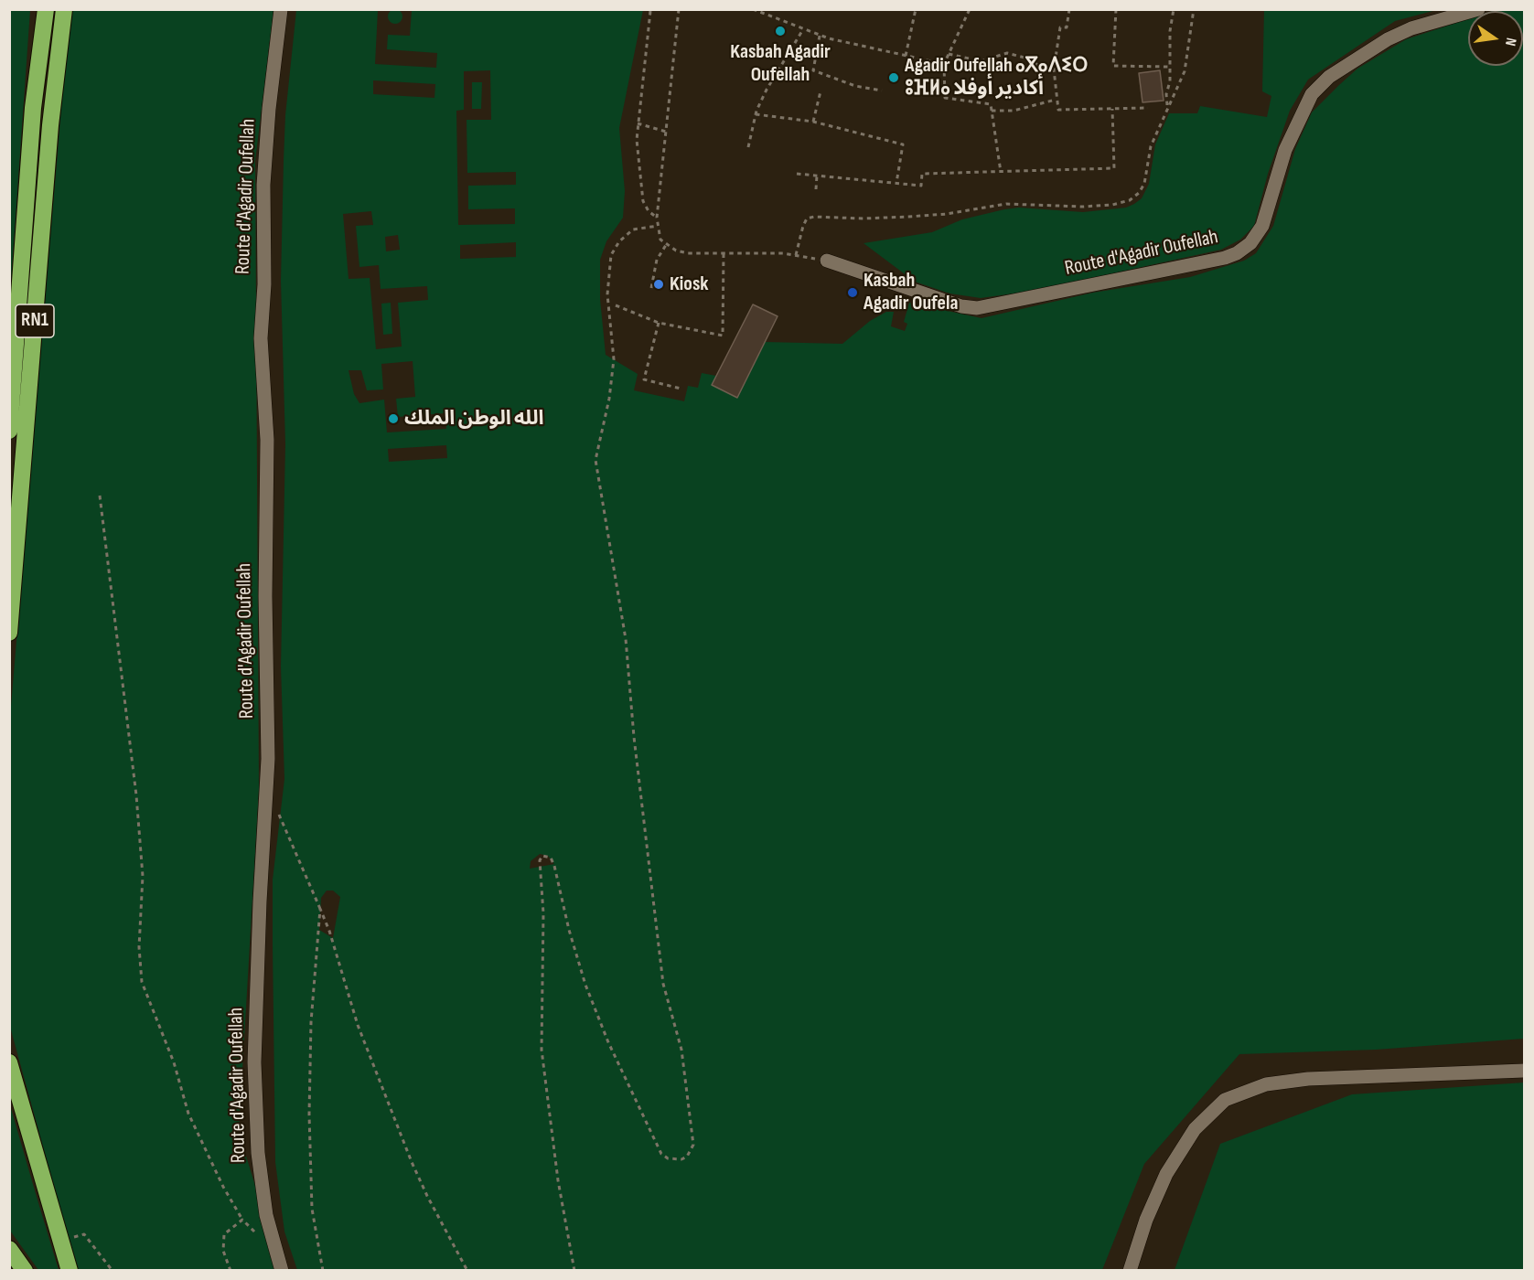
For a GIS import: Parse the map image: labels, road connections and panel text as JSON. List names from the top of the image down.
{
  "streets": {
    "highway": ["RN1"],
    "street": ["Route d'Agadir Oufellah"]
  },
  "places": [
    "Kasbah Agadir Oufellah",
    "Agadir Oufellah ⴰⴳⴰⴷⵉⵔ ⵓⴼⵍⴰ أكادير أوفلا",
    "Kiosk",
    "Kasbah Agadir Oufela",
    "الله الوطن الملك"
  ],
  "north": "right"
}
